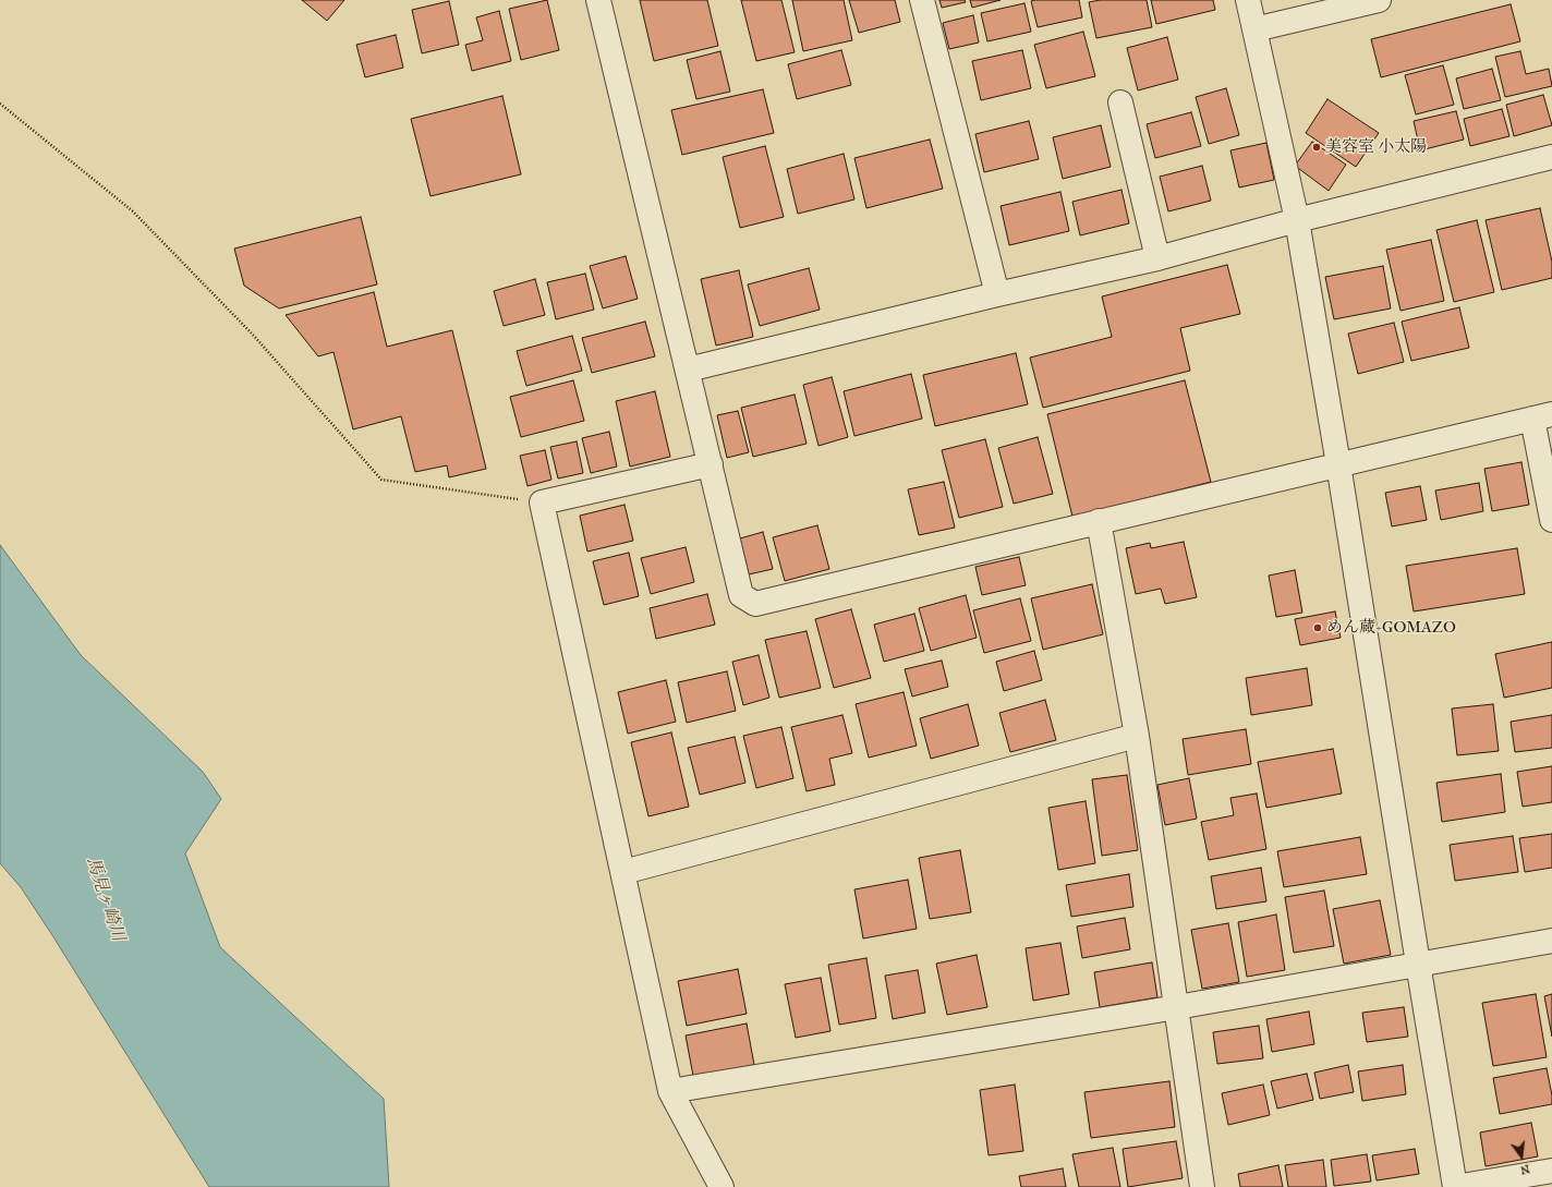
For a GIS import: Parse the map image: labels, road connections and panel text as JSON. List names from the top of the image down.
{
  "water": ["馬見ヶ崎川"],
  "places": ["美容室 小太陽", "めん蔵+GOMAZO"],
  "north": "bottom"
}
